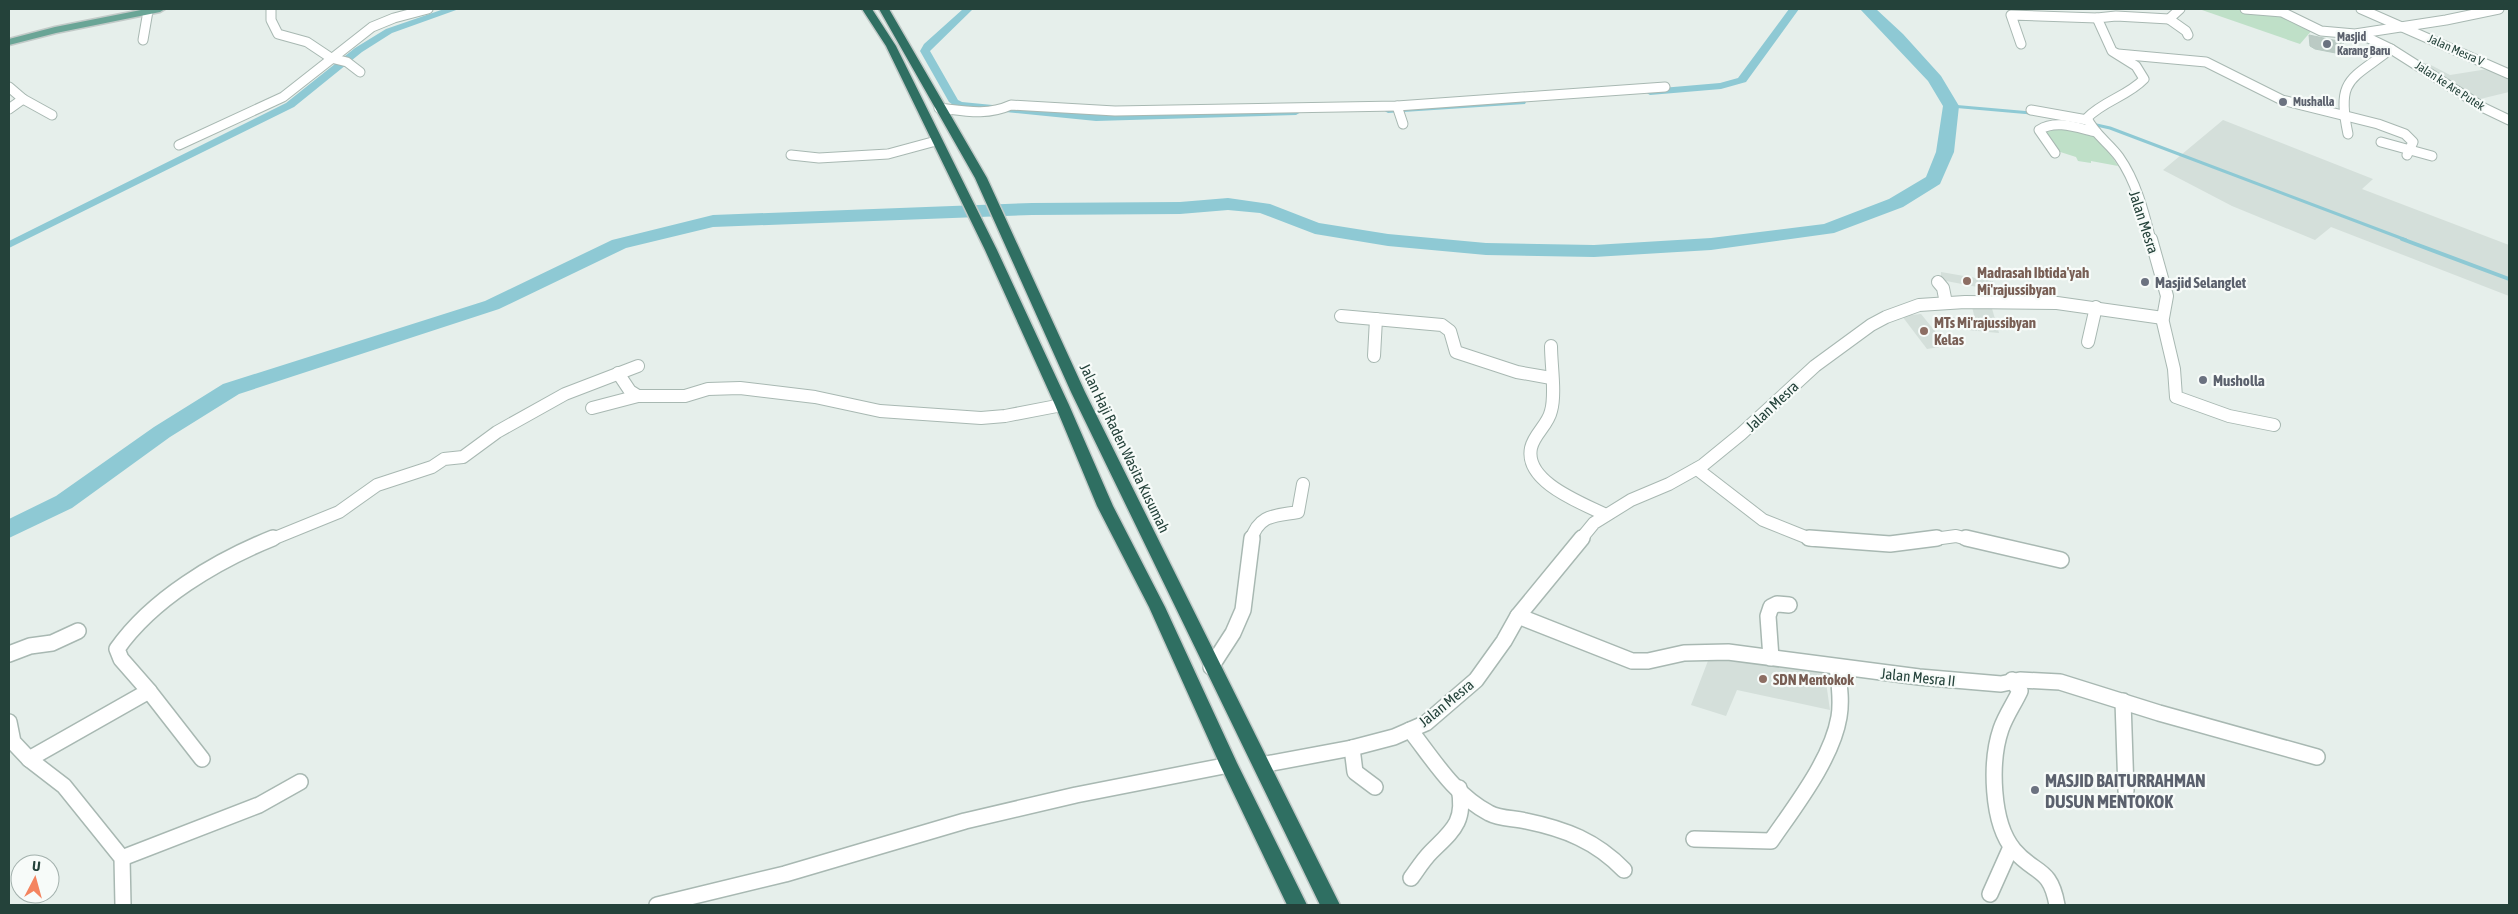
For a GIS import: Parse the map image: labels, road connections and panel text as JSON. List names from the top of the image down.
{
  "streets": {
    "highway": ["Jalan Haji Raden Wasita Kusumah"],
    "street": [
      "Jalan Mesra V",
      "Jalan ke Are Putek",
      "Jalan Mesra",
      "Jalan Mesra II"
    ]
  },
  "crossings": [
    ["Jalan Mesra", "Jalan Haji Raden Wasita Kusumah"],
    ["Jalan Mesra", "Jalan Mesra II"]
  ],
  "places": [
    "Masjid Karang Baru",
    "Mushalla",
    "Madrasah Ibtida'yah Mi'rajussibyan",
    "Masjid Selanglet",
    "MTs Mi'rajussibyan Kelas",
    "Musholla",
    "SDN Mentokok",
    "MASJID BAITURRAHMAN DUSUN MENTOKOK"
  ],
  "north": "top"
}
